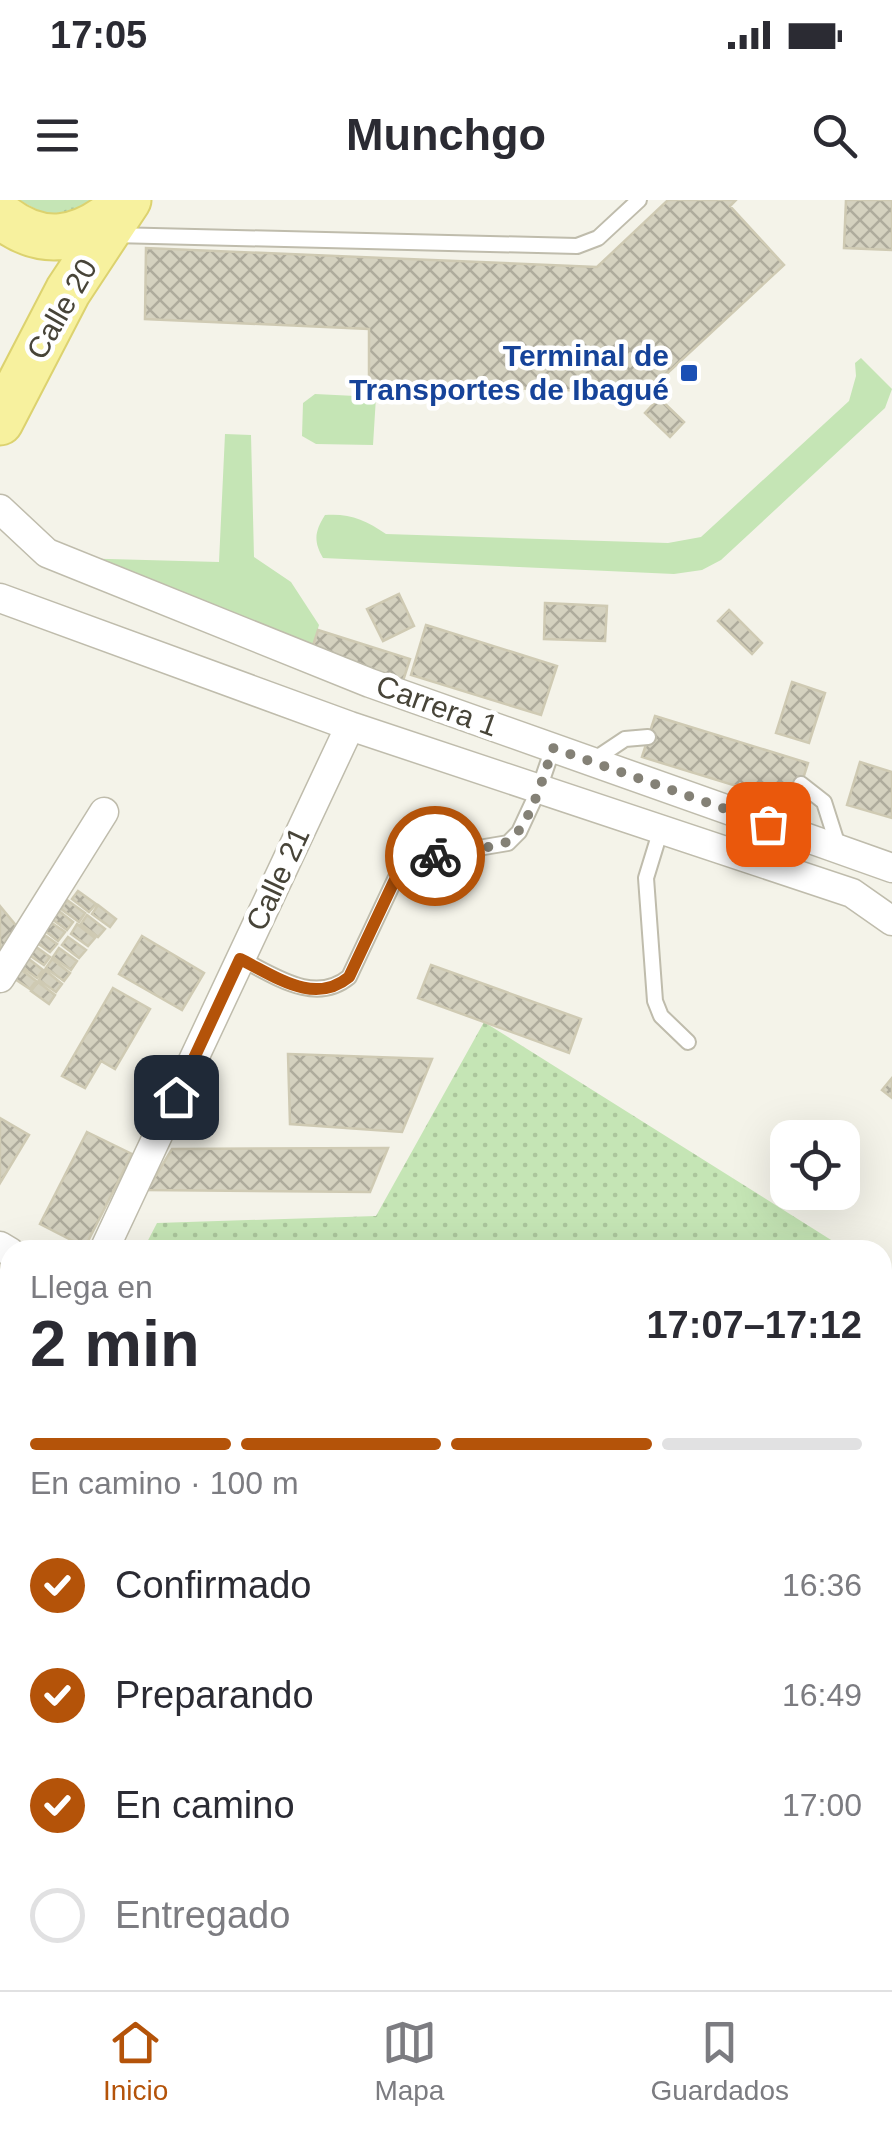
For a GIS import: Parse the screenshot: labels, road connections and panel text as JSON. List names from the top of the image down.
{
  "streets": {
    "main road": ["Calle 20"],
    "street": ["Carrera 1", "Calle 21"]
  },
  "crossings": [
    ["Carrera 1", "Calle 21"]
  ],
  "places": {
    "transit": ["Terminal de Transportes de Ibagué"]
  },
  "page": {
    "status": "17:05",
    "header": "Munchgo",
    "heading": ["2 min", "Llega en", "17:07–17:12"],
    "bar": "En camino · 100 m",
    "list": [
      ["Confirmado", "16:36"],
      ["Preparando", "16:49"],
      ["En camino", "17:00"],
      "Entregado"
    ],
    "tabs": ["Inicio", "Mapa", "Guardados"]
  }
}
